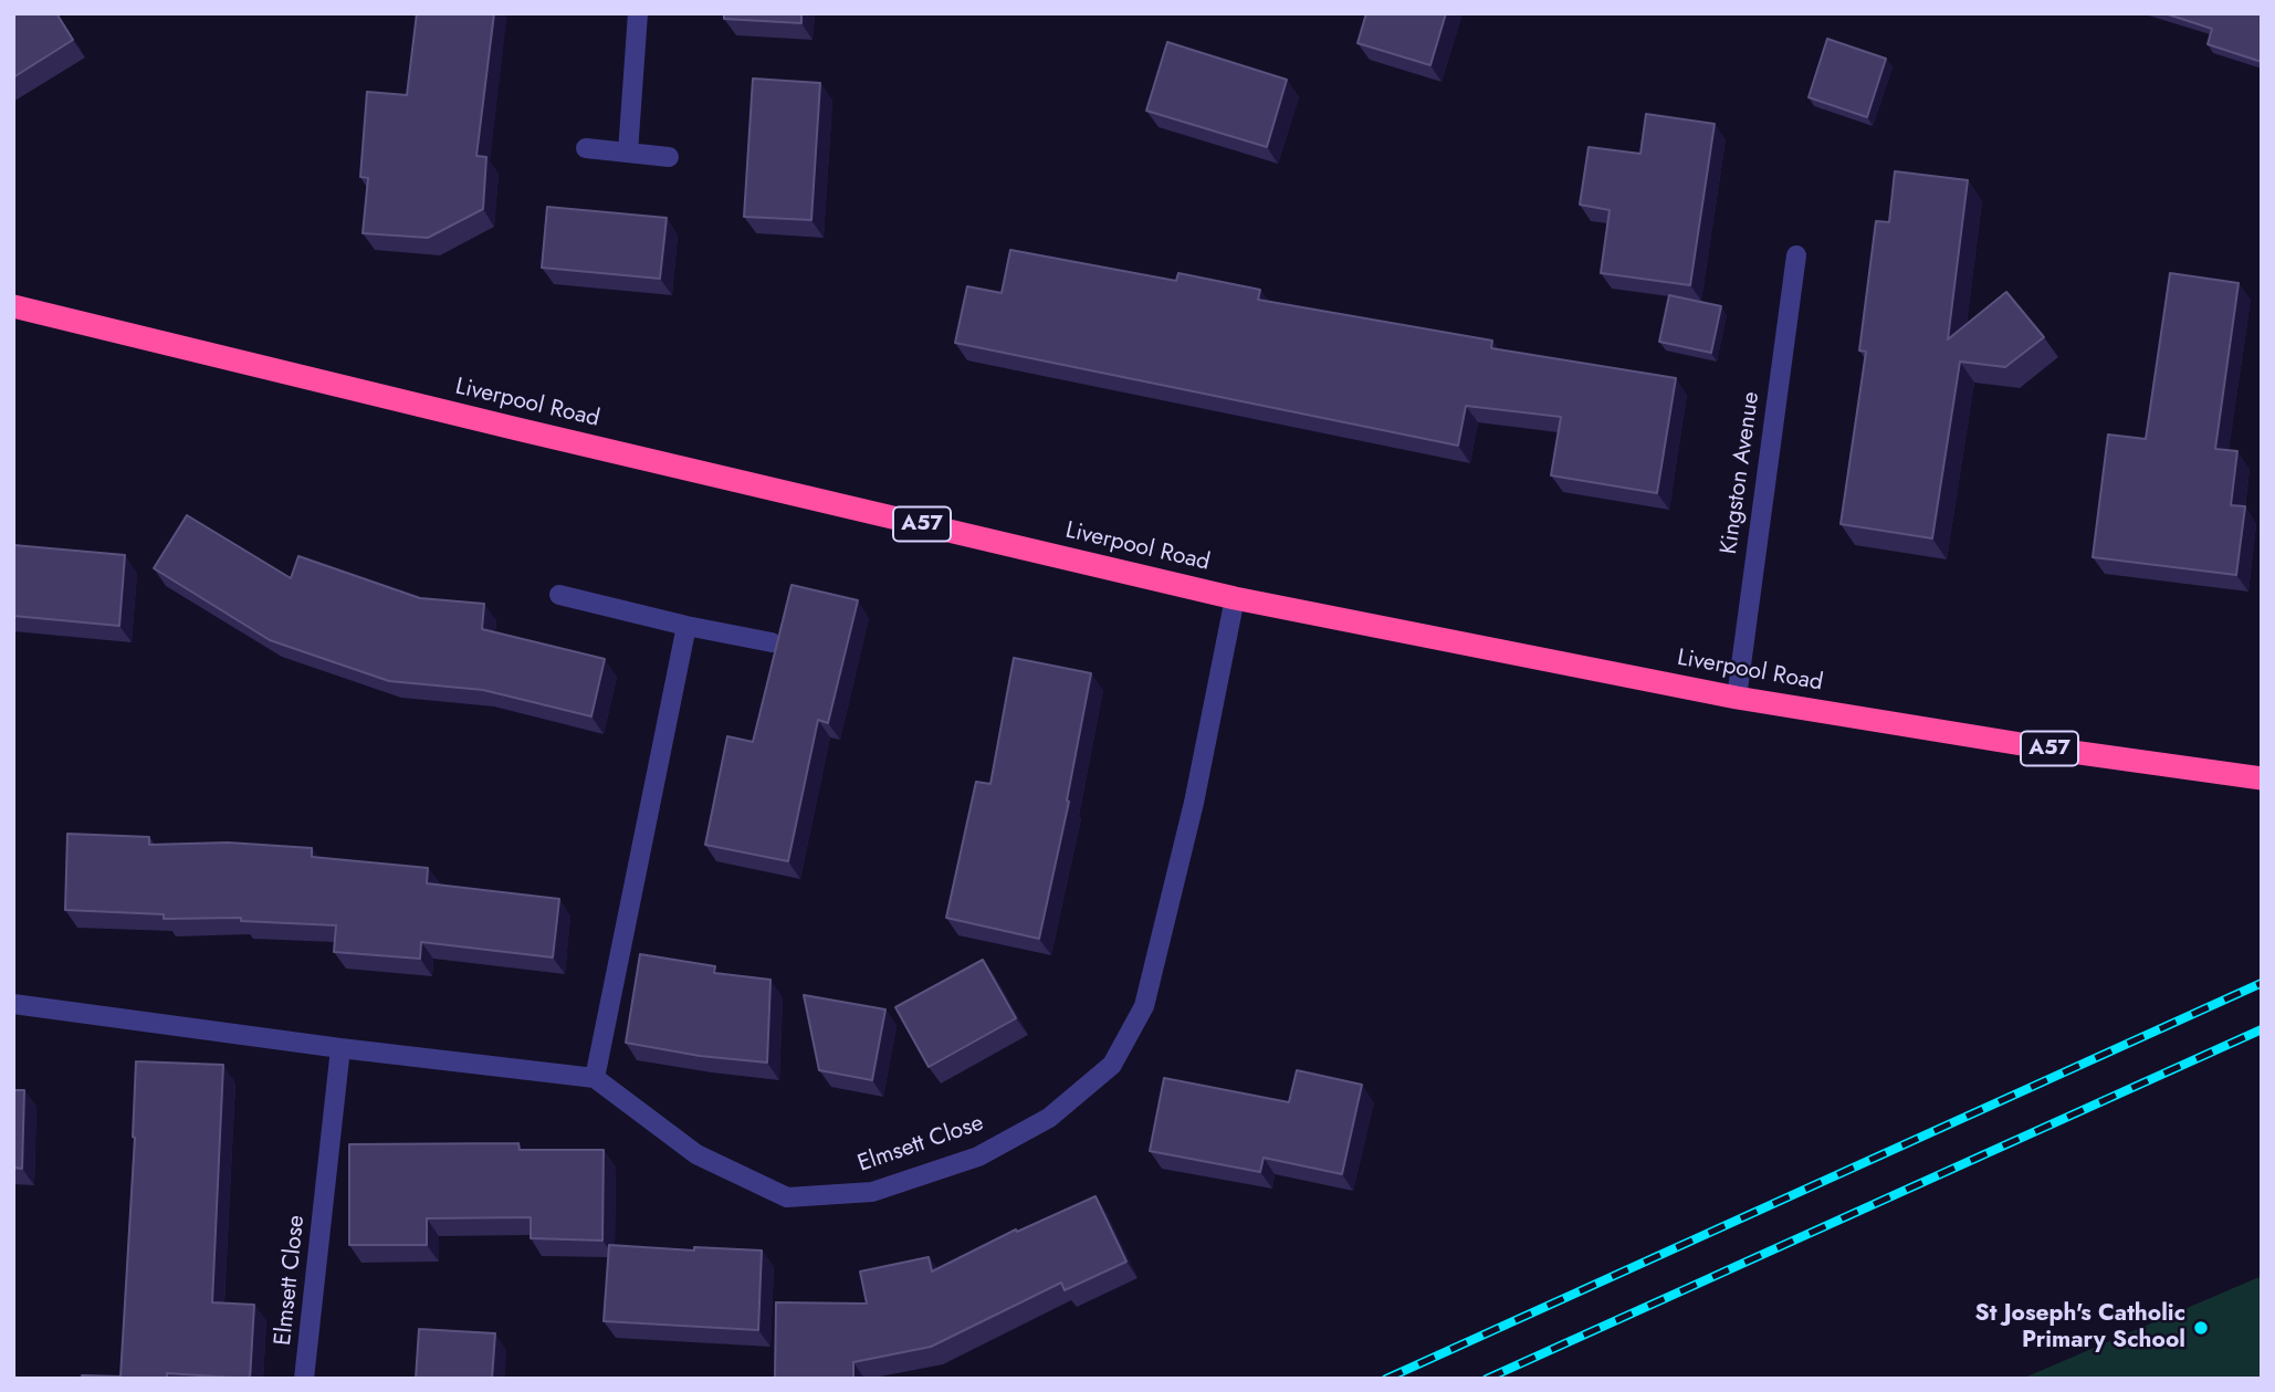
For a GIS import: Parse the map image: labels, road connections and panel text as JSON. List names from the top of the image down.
{
  "streets": {
    "highway": ["Liverpool Road", "A57"],
    "street": ["Kingston Avenue", "Elmsett Close"]
  },
  "crossings": [
    ["Liverpool Road", "Kingston Avenue"],
    ["Liverpool Road", "Elmsett Close"]
  ],
  "places": ["St Joseph's Catholic Primary School"]
}
